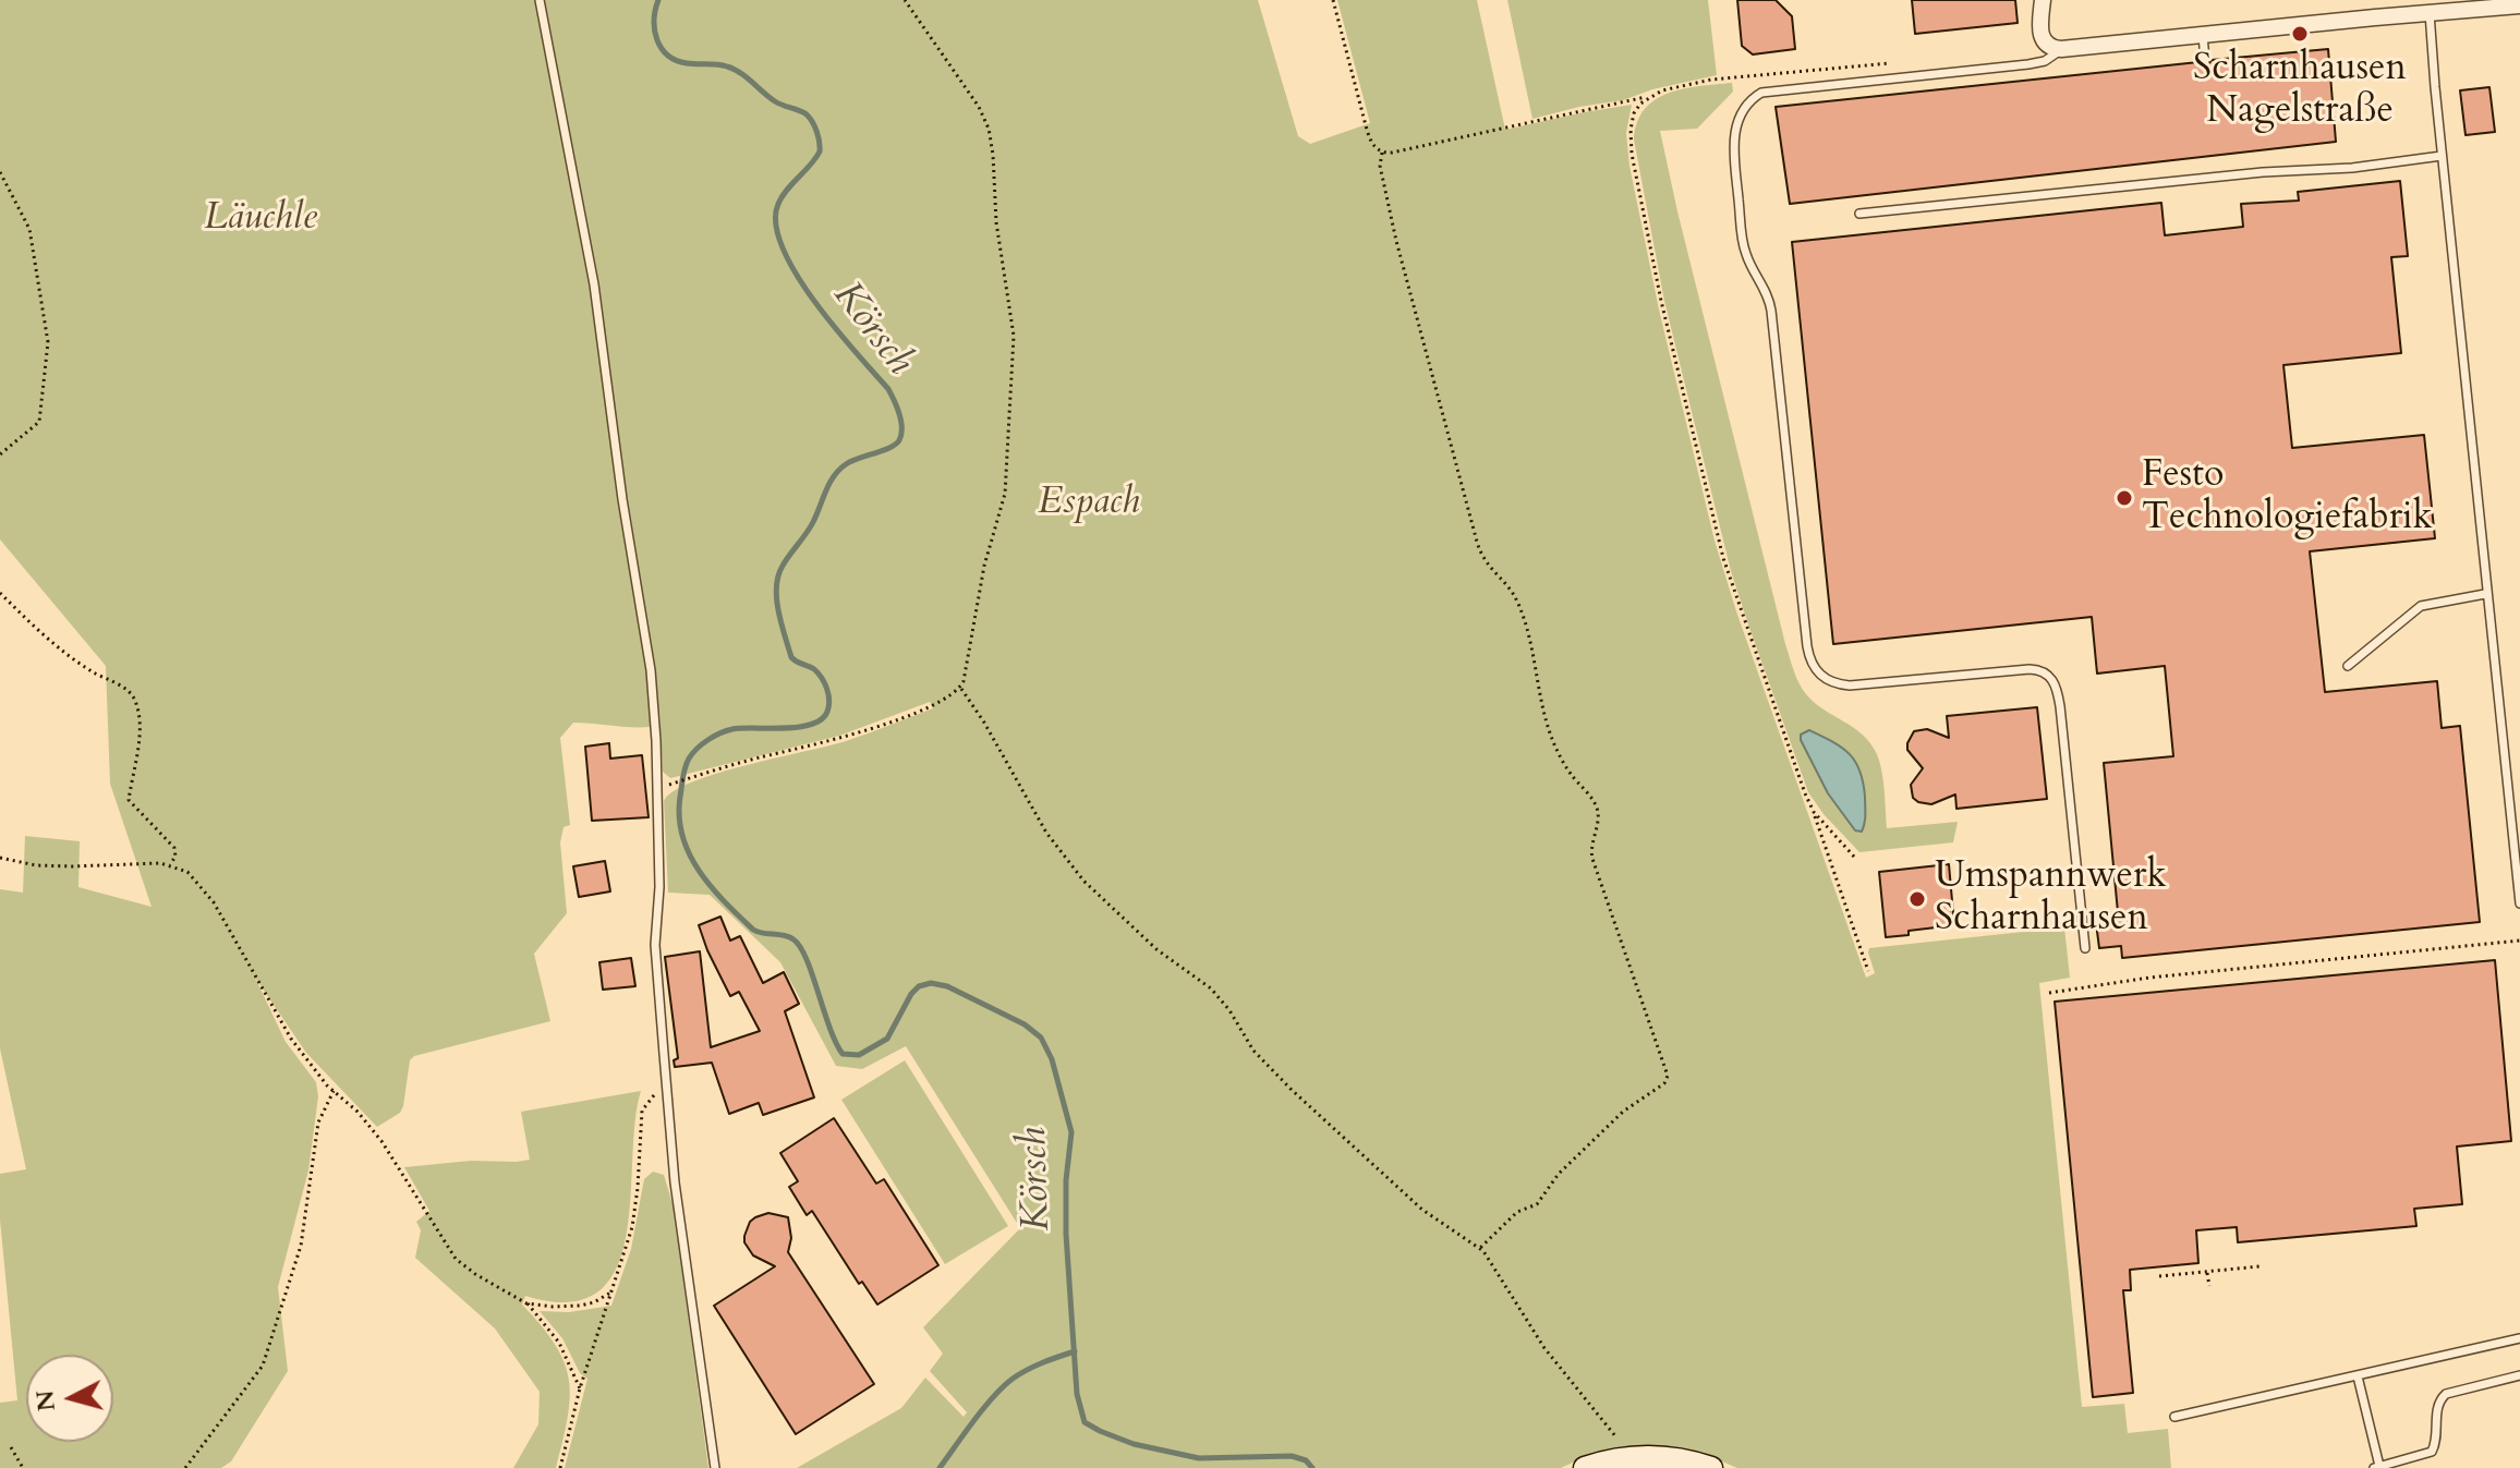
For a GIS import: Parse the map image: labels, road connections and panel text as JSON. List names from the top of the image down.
{
  "water": ["Körsch"],
  "parks": ["Läuchle", "Espach"],
  "places": ["Scharnhausen Nagelstraße", "Festo Technologiefabrik", "Umspannwerk Scharnhausen"],
  "north": "left"
}
